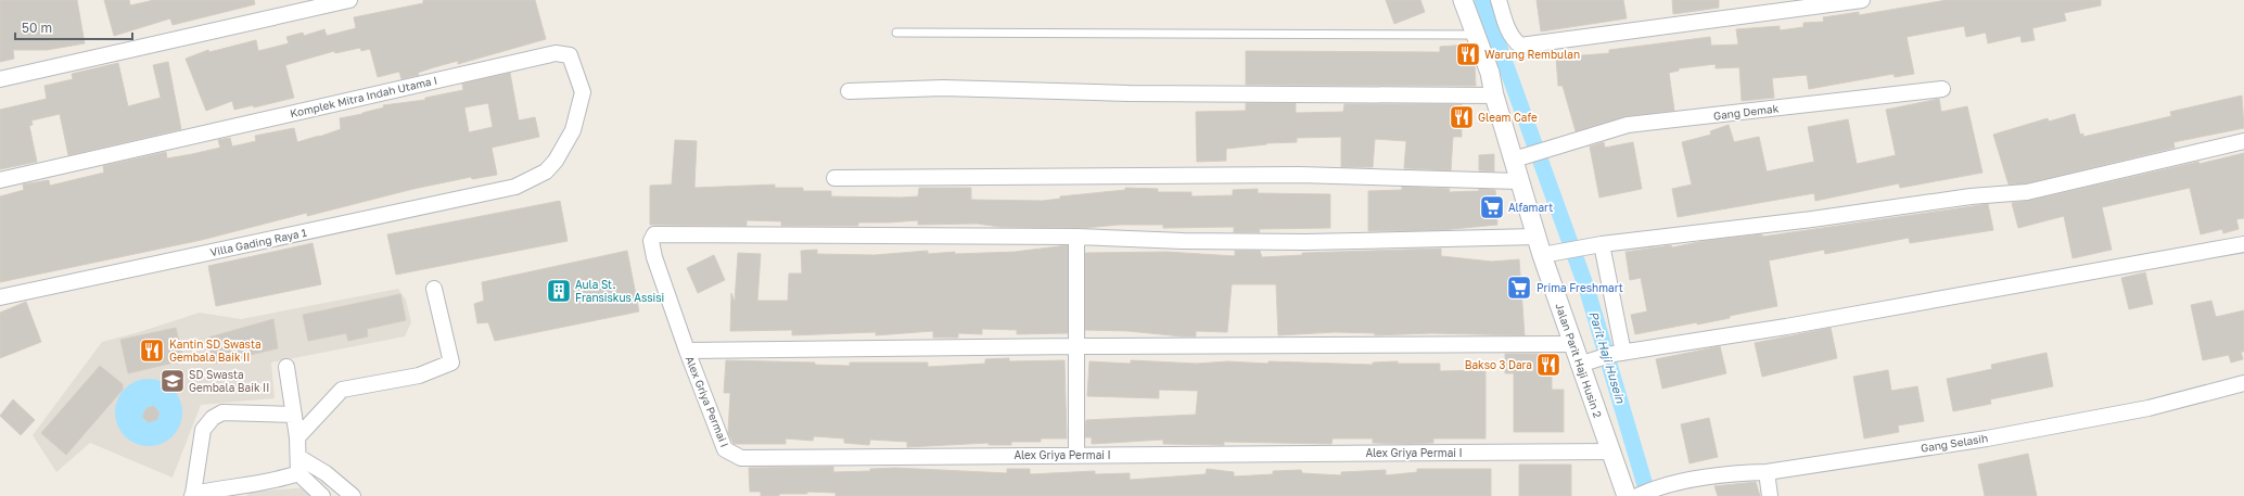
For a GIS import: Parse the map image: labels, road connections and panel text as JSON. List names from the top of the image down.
{
  "streets": {
    "street": [
      "Komplek Mitra Indah Utama I",
      "Gang Demak",
      "Villa Gading Raya 1",
      "Jalan Parit Haji Husin 2",
      "Alex Griya Permai I",
      "Gang Selasih"
    ]
  },
  "crossings": [
    ["Komplek Mitra Indah Utama I", "Villa Gading Raya 1"],
    ["Gang Demak", "Jalan Parit Haji Husin 2"],
    ["Jalan Parit Haji Husin 2", "Alex Griya Permai I"],
    ["Jalan Parit Haji Husin 2", "Gang Selasih"]
  ],
  "water": ["Parit Haji Husein"],
  "places": {
    "restaurant": [
      "Warung Rembulan",
      "Gleam Cafe",
      "Kantin SD Swasta Gembala Baik II",
      "Bakso 3 Dara"
    ],
    "supermarket": ["Alfamart", "Prima Freshmart"],
    "building": ["Aula St. Fransiskus Assisi"],
    "school or university": ["SD Swasta Gembala Baik II"]
  },
  "scale_bar": "50 m"
}
